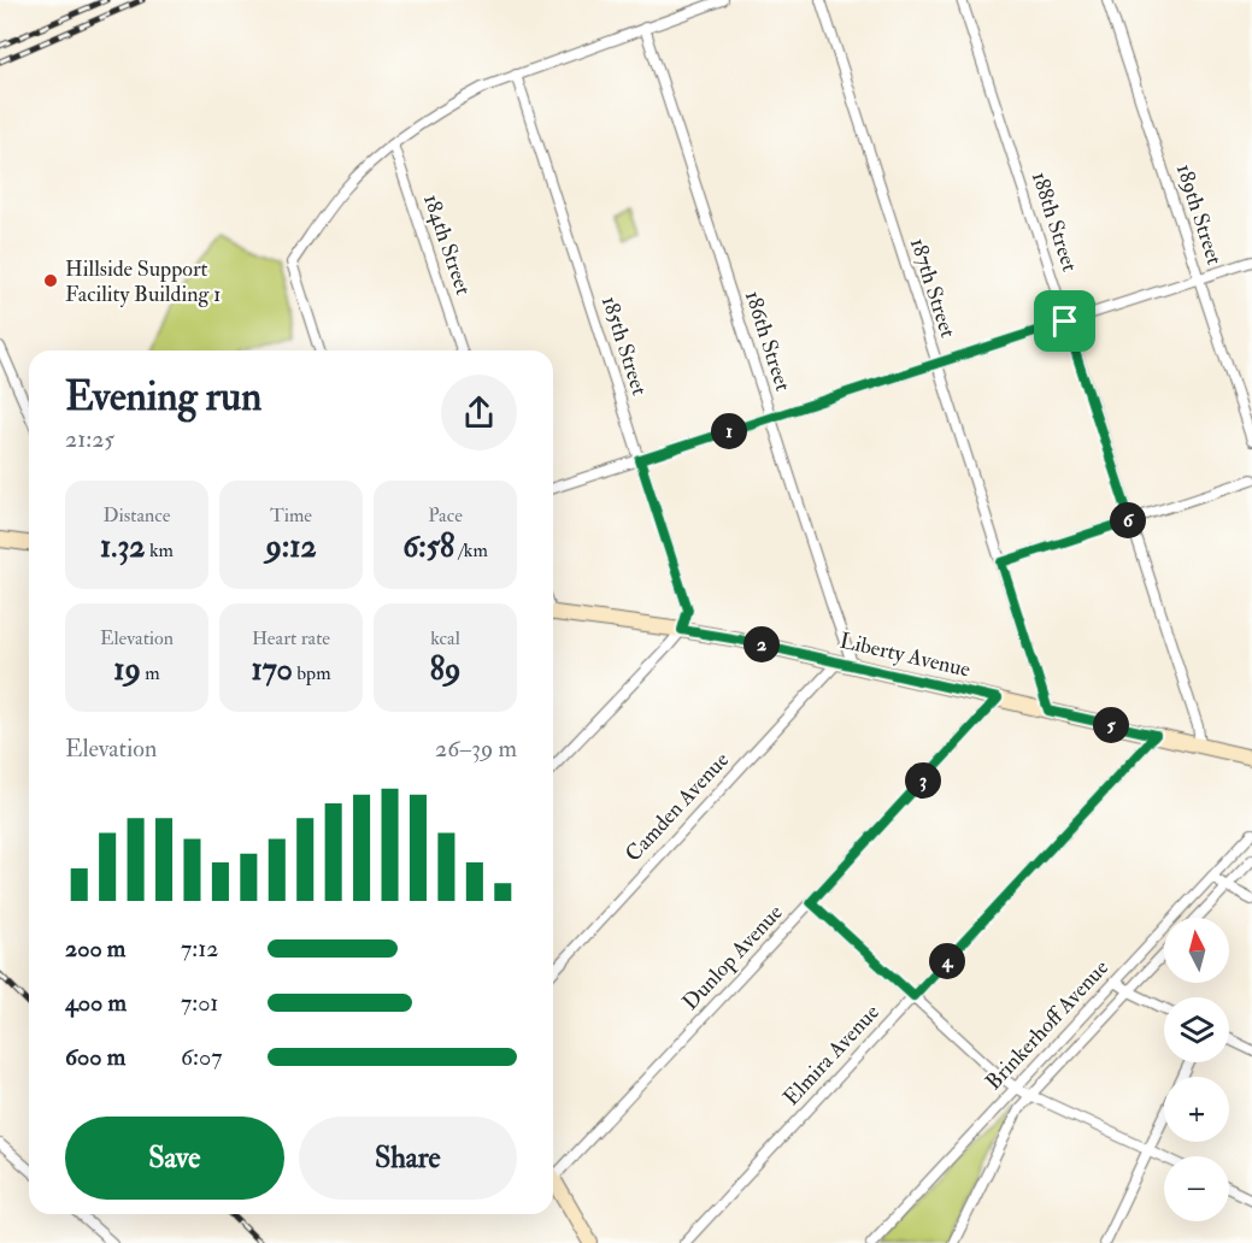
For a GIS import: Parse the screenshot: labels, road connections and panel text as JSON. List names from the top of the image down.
{
  "streets": {
    "main road": ["Liberty Avenue"],
    "street": [
      "189th Street",
      "188th Street",
      "184th Street",
      "187th Street",
      "186th Street",
      "185th Street",
      "Camden Avenue",
      "Dunlop Avenue",
      "Brinkerhoff Avenue",
      "Elmira Avenue"
    ]
  },
  "crossings": [
    ["188th Street", "Liberty Avenue"],
    ["187th Street", "Liberty Avenue"],
    ["186th Street", "Liberty Avenue"],
    ["185th Street", "Liberty Avenue"],
    ["Liberty Avenue", "Camden Avenue"],
    ["Liberty Avenue", "Dunlop Avenue"],
    ["Liberty Avenue", "Elmira Avenue"]
  ],
  "places": ["Hillside Support Facility Building 1"],
  "north": "top",
  "page": {
    "heading": ["Evening run", "21:25"],
    "pins": [
      "1",
      "6",
      "2",
      "5",
      "3",
      "4"
    ],
    "stats": [
      ["Distance", "1.32 km"],
      ["Time", "9:12"],
      ["Pace", "6:58 /km"],
      ["Elevation", "19 m"],
      ["Heart rate", "170 bpm"],
      ["kcal", "89"]
    ],
    "chart": ["Elevation", "26–39 m"],
    "map_buttons": ["+", "−"],
    "list": [
      {
        "name": "200 m",
        "note": "7:12"
      },
      {
        "name": "400 m",
        "note": "7:01"
      },
      {
        "name": "600 m",
        "note": "6:07"
      }
    ],
    "buttons": ["Save", "Share"]
  }
}
